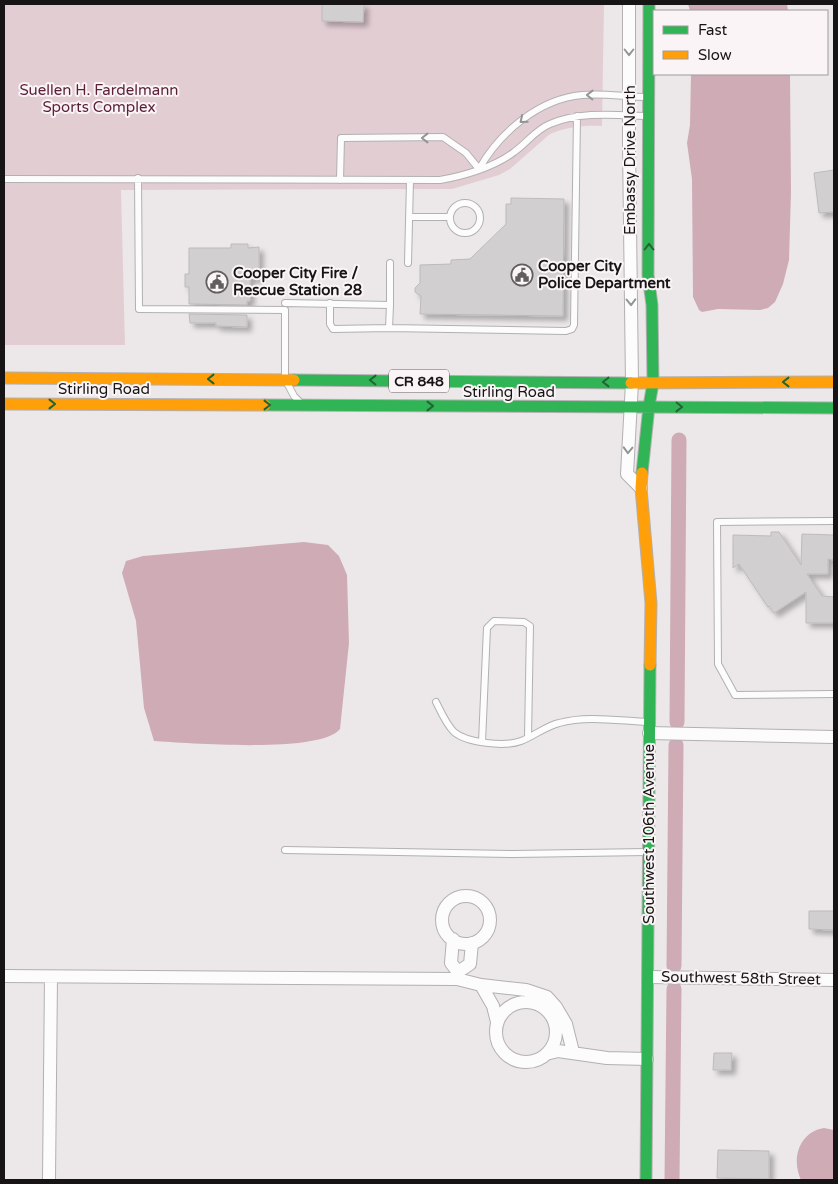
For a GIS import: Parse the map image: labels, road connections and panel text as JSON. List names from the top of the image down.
{
  "streets": {
    "main road": [
      "Embassy Drive North",
      "CR 848",
      "Stirling Road",
      "Southwest 106th Avenue"
    ],
    "street": ["Southwest 58th Street"]
  },
  "crossings": [
    ["Embassy Drive North", "Stirling Road"],
    ["Embassy Drive North", "Southwest 106th Avenue"],
    ["Stirling Road", "Southwest 106th Avenue"],
    ["Southwest 106th Avenue", "Southwest 58th Street"]
  ],
  "parks": ["Suellen H. Fardelmann Sports Complex"],
  "places": {
    "public building": ["Cooper City Police Department", "Cooper City Fire / Rescue Station 28"]
  },
  "legend": ["Fast", "Slow"]
}
